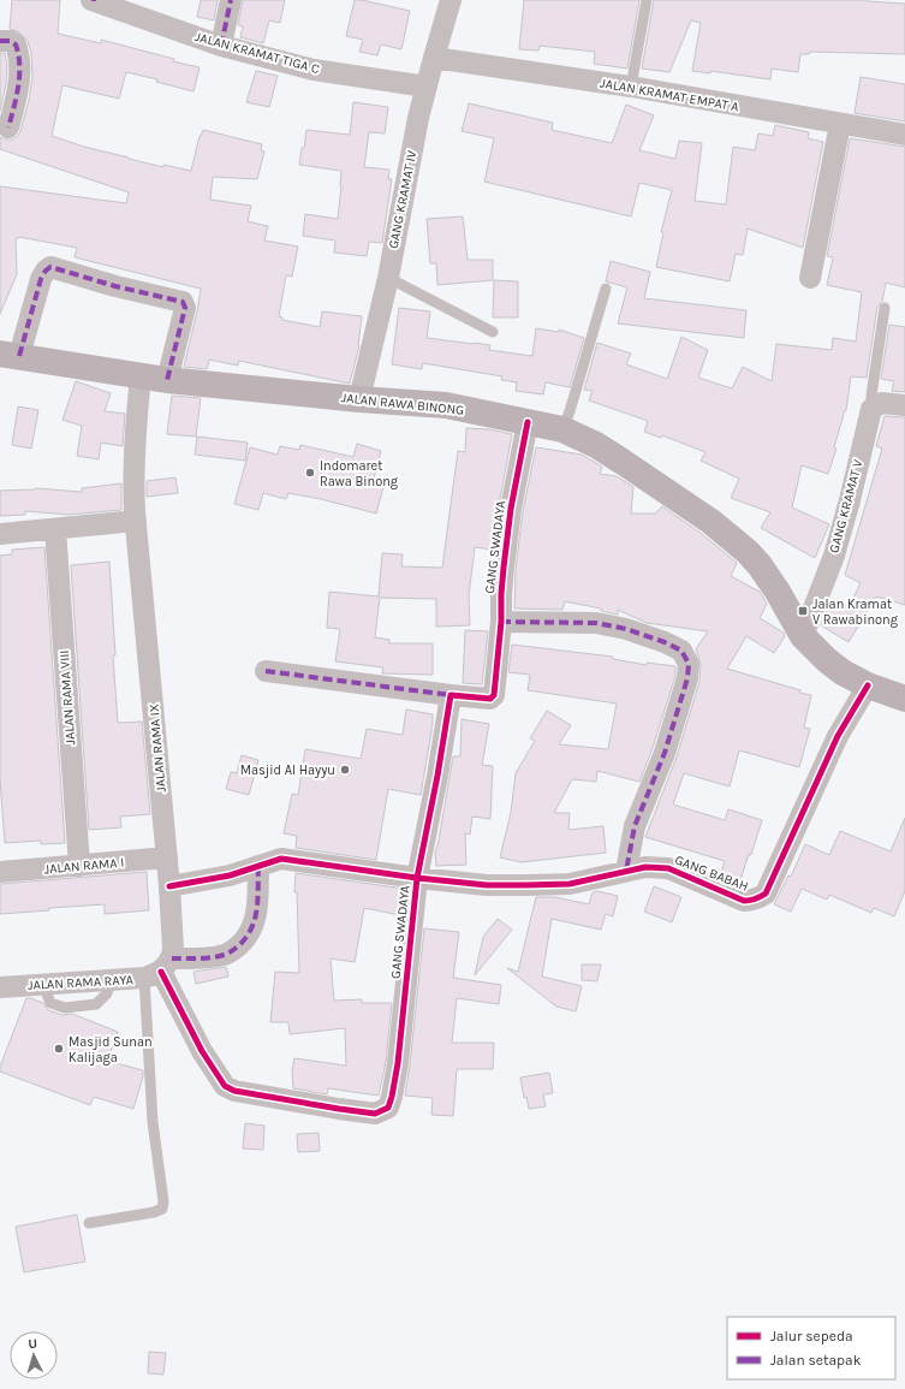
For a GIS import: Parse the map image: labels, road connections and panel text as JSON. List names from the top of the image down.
{
  "streets": {
    "main road": ["JALAN RAWA BINONG"],
    "street": [
      "JALAN KRAMAT TIGA C",
      "JALAN KRAMAT EMPAT A",
      "GANG KRAMAT IV",
      "GANG KRAMAT V",
      "GANG SWADAYA",
      "JALAN RAMA VIII",
      "JALAN RAMA IX",
      "JALAN RAMA I",
      "GANG BABAH",
      "JALAN RAMA RAYA"
    ]
  },
  "crossings": [
    ["JALAN KRAMAT TIGA C", "GANG KRAMAT IV"],
    ["JALAN KRAMAT EMPAT A", "GANG KRAMAT IV"],
    ["GANG KRAMAT IV", "JALAN RAWA BINONG"],
    ["JALAN RAWA BINONG", "GANG KRAMAT V"],
    ["JALAN RAWA BINONG", "GANG SWADAYA"],
    ["JALAN RAWA BINONG", "JALAN RAMA IX"],
    ["JALAN RAWA BINONG", "GANG BABAH"],
    ["GANG SWADAYA", "JALAN RAMA IX"],
    ["GANG SWADAYA", "GANG BABAH"],
    ["GANG SWADAYA", "JALAN RAMA RAYA"],
    ["JALAN RAMA VIII", "JALAN RAMA I"],
    ["JALAN RAMA IX", "JALAN RAMA I"],
    ["JALAN RAMA IX", "GANG BABAH"],
    ["JALAN RAMA IX", "JALAN RAMA RAYA"],
    ["GANG BABAH", "JALAN RAMA RAYA"]
  ],
  "places": {
    "other": ["Indomaret Rawa Binong", "Masjid Al Hayyu", "Masjid Sunan Kalijaga"],
    "transit": ["Jalan Kramat V Rawabinong"]
  },
  "legend": ["Jalur sepeda", "Jalan setapak"],
  "north": "top"
}
